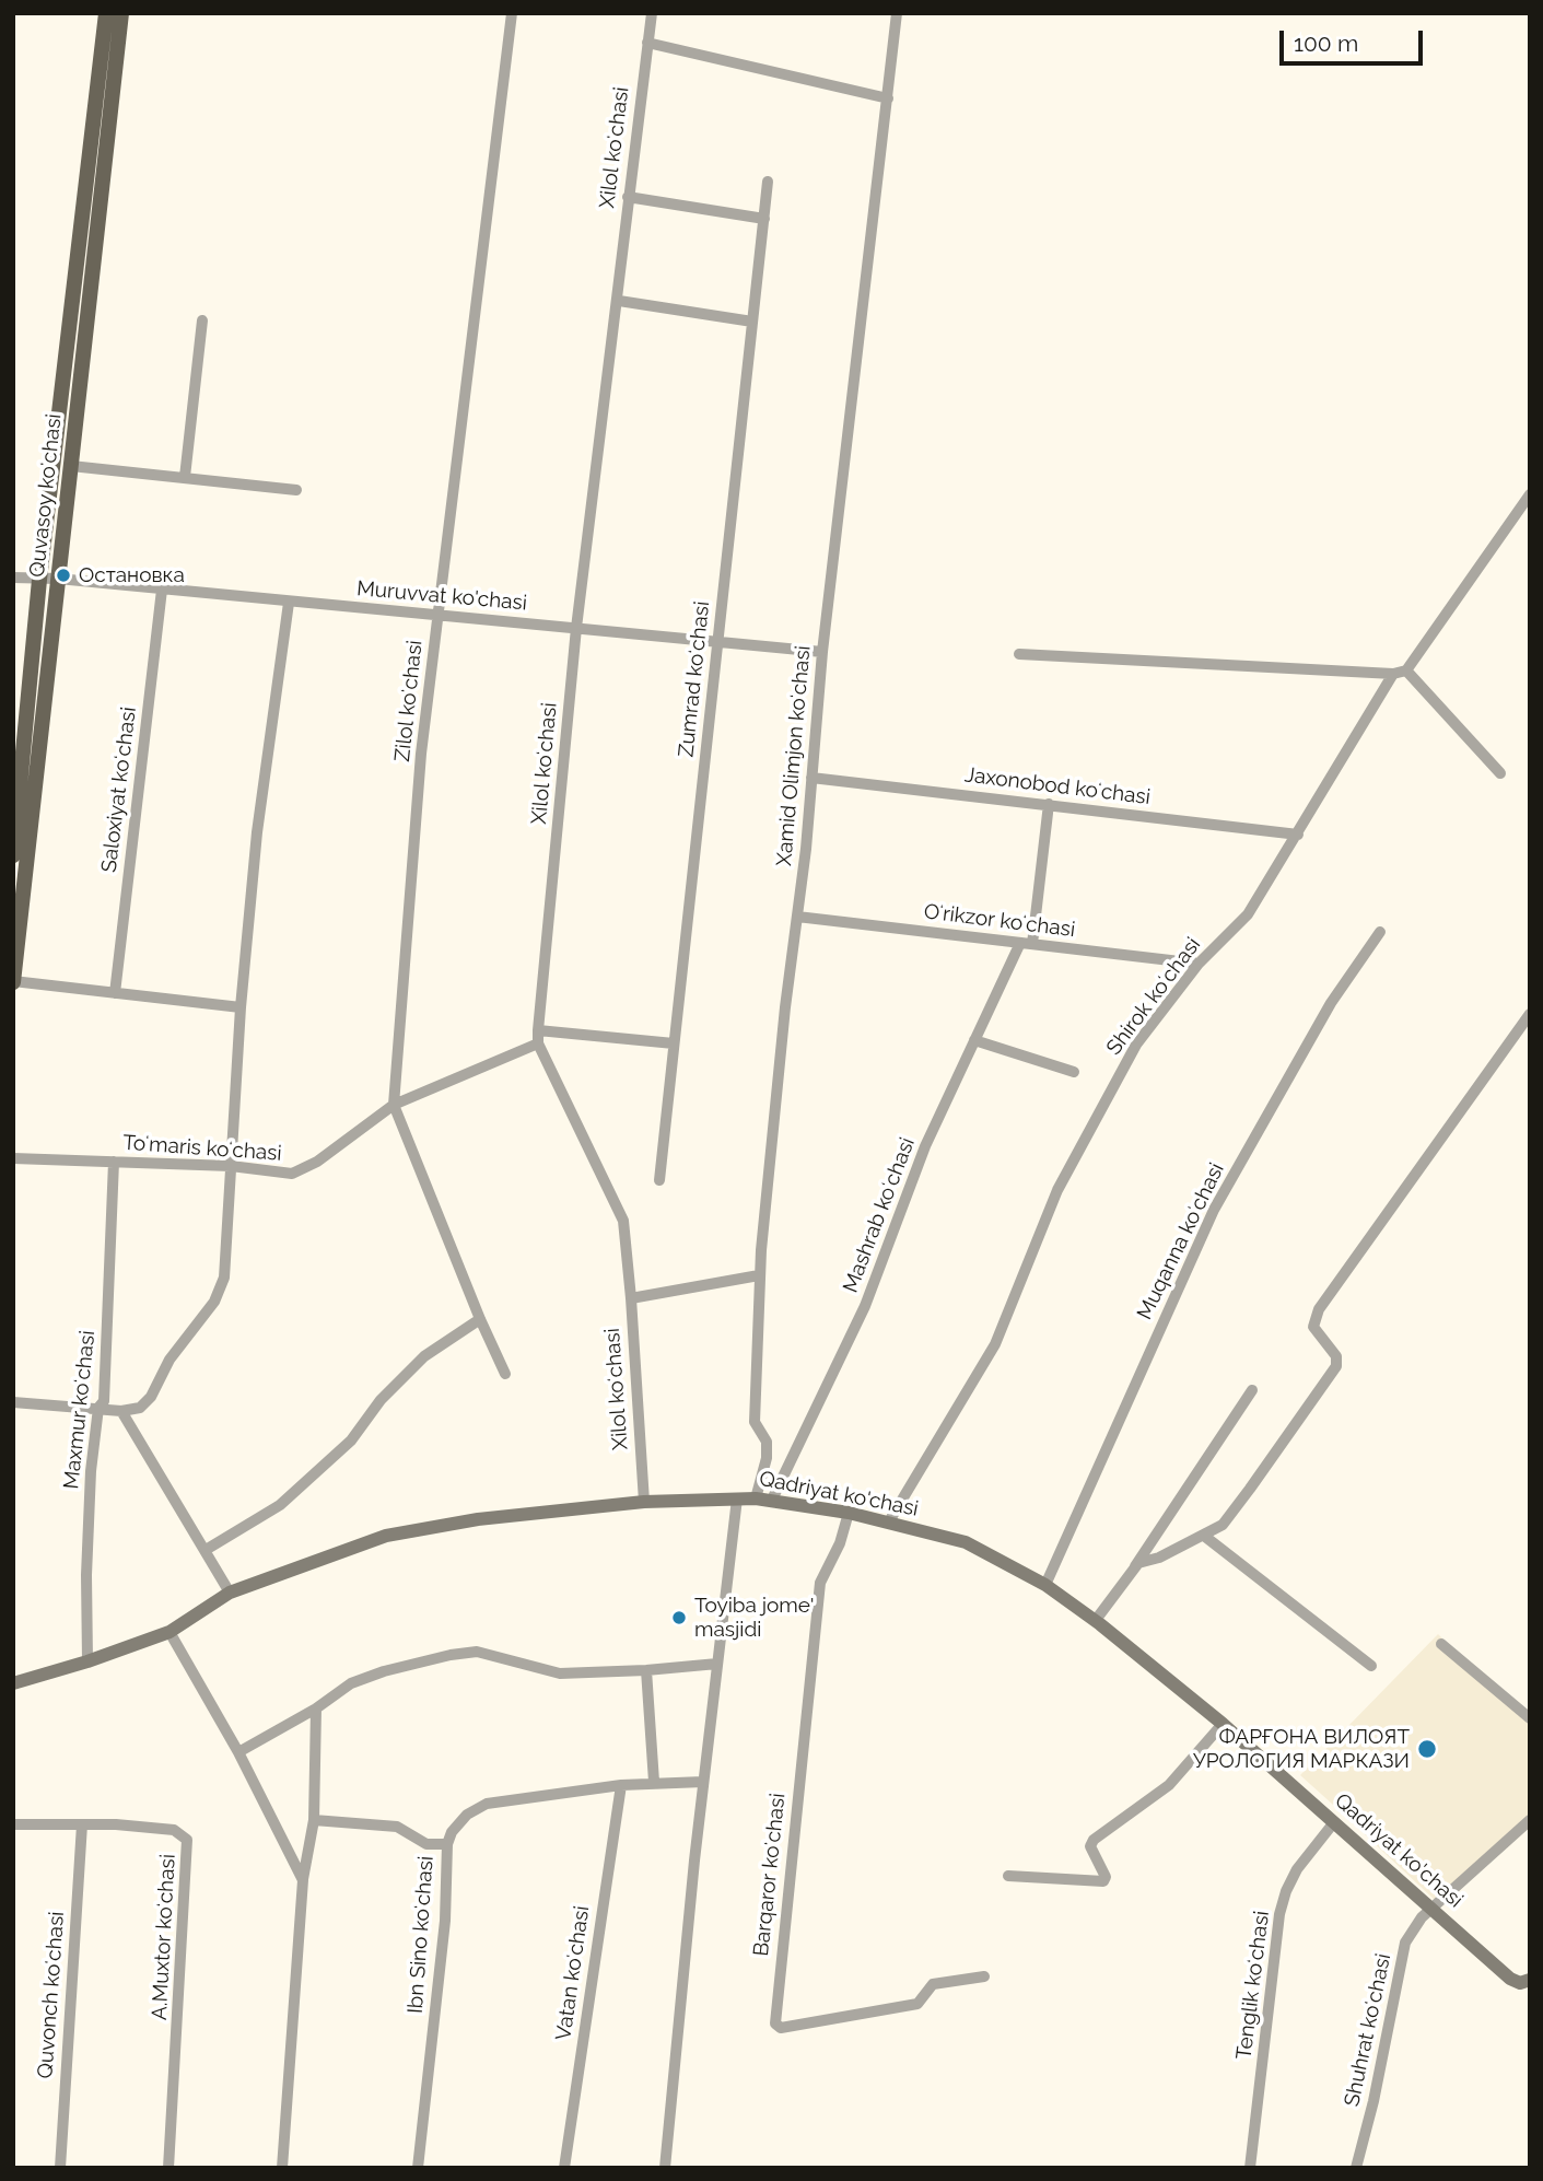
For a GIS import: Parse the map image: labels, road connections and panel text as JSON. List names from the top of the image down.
{
  "streets": {
    "main road": ["Quvasoy koʻchasi"],
    "street": [
      "Xilol koʻchasi",
      "Muruvvat ko'chasi",
      "Zumrad koʻchasi",
      "Zilol koʻchasi",
      "Xamid Olimjon koʻchasi",
      "Jaxonobod koʻchasi",
      "Saloxiyat koʻchasi",
      "Oʻrikzor koʻchasi",
      "Shirok koʻchasi",
      "Toʻmaris koʻchasi",
      "Mashrab koʻchasi",
      "Muqanna koʻchasi",
      "Maxmur koʻchasi",
      "Qadriyat ko'chasi",
      "Barqaror koʻchasi",
      "Ibn Sino koʻchasi",
      "A.Muxtor koʻchasi",
      "Vatan koʻchasi",
      "Tenglik koʻchasi",
      "Quvonch koʻchasi",
      "Shuhrat koʻchasi"
    ]
  },
  "crossings": [
    ["Xilol koʻchasi", "Muruvvat ko'chasi"],
    ["Xilol koʻchasi", "Toʻmaris koʻchasi"],
    ["Xilol koʻchasi", "Qadriyat ko'chasi"],
    ["Quvasoy koʻchasi", "Muruvvat ko'chasi"],
    ["Muruvvat ko'chasi", "Zumrad koʻchasi"],
    ["Muruvvat ko'chasi", "Zilol koʻchasi"],
    ["Muruvvat ko'chasi", "Xamid Olimjon koʻchasi"],
    ["Muruvvat ko'chasi", "Saloxiyat koʻchasi"],
    ["Zilol koʻchasi", "Toʻmaris koʻchasi"],
    ["Xamid Olimjon koʻchasi", "Jaxonobod koʻchasi"],
    ["Xamid Olimjon koʻchasi", "Oʻrikzor koʻchasi"],
    ["Xamid Olimjon koʻchasi", "Qadriyat ko'chasi"],
    ["Jaxonobod koʻchasi", "Shirok koʻchasi"],
    ["Jaxonobod koʻchasi", "Mashrab koʻchasi"],
    ["Oʻrikzor koʻchasi", "Shirok koʻchasi"],
    ["Oʻrikzor koʻchasi", "Mashrab koʻchasi"],
    ["Shirok koʻchasi", "Qadriyat ko'chasi"],
    ["Toʻmaris koʻchasi", "Maxmur koʻchasi"],
    ["Mashrab koʻchasi", "Qadriyat ko'chasi"],
    ["Muqanna koʻchasi", "Qadriyat ko'chasi"],
    ["Maxmur koʻchasi", "Qadriyat ko'chasi"],
    ["Qadriyat ko'chasi", "Barqaror koʻchasi"],
    ["Qadriyat ko'chasi", "Tenglik koʻchasi"],
    ["Qadriyat ko'chasi", "Shuhrat koʻchasi"],
    ["Ibn Sino koʻchasi", "Vatan koʻchasi"],
    ["A.Muxtor koʻchasi", "Quvonch koʻchasi"]
  ],
  "places": ["Остановка", "Toyiba jome' masjidi", "ФАРҒОНА ВИЛОЯТ УРОЛОГИЯ МАРКАЗИ"],
  "scale_bar": "100 m"
}
